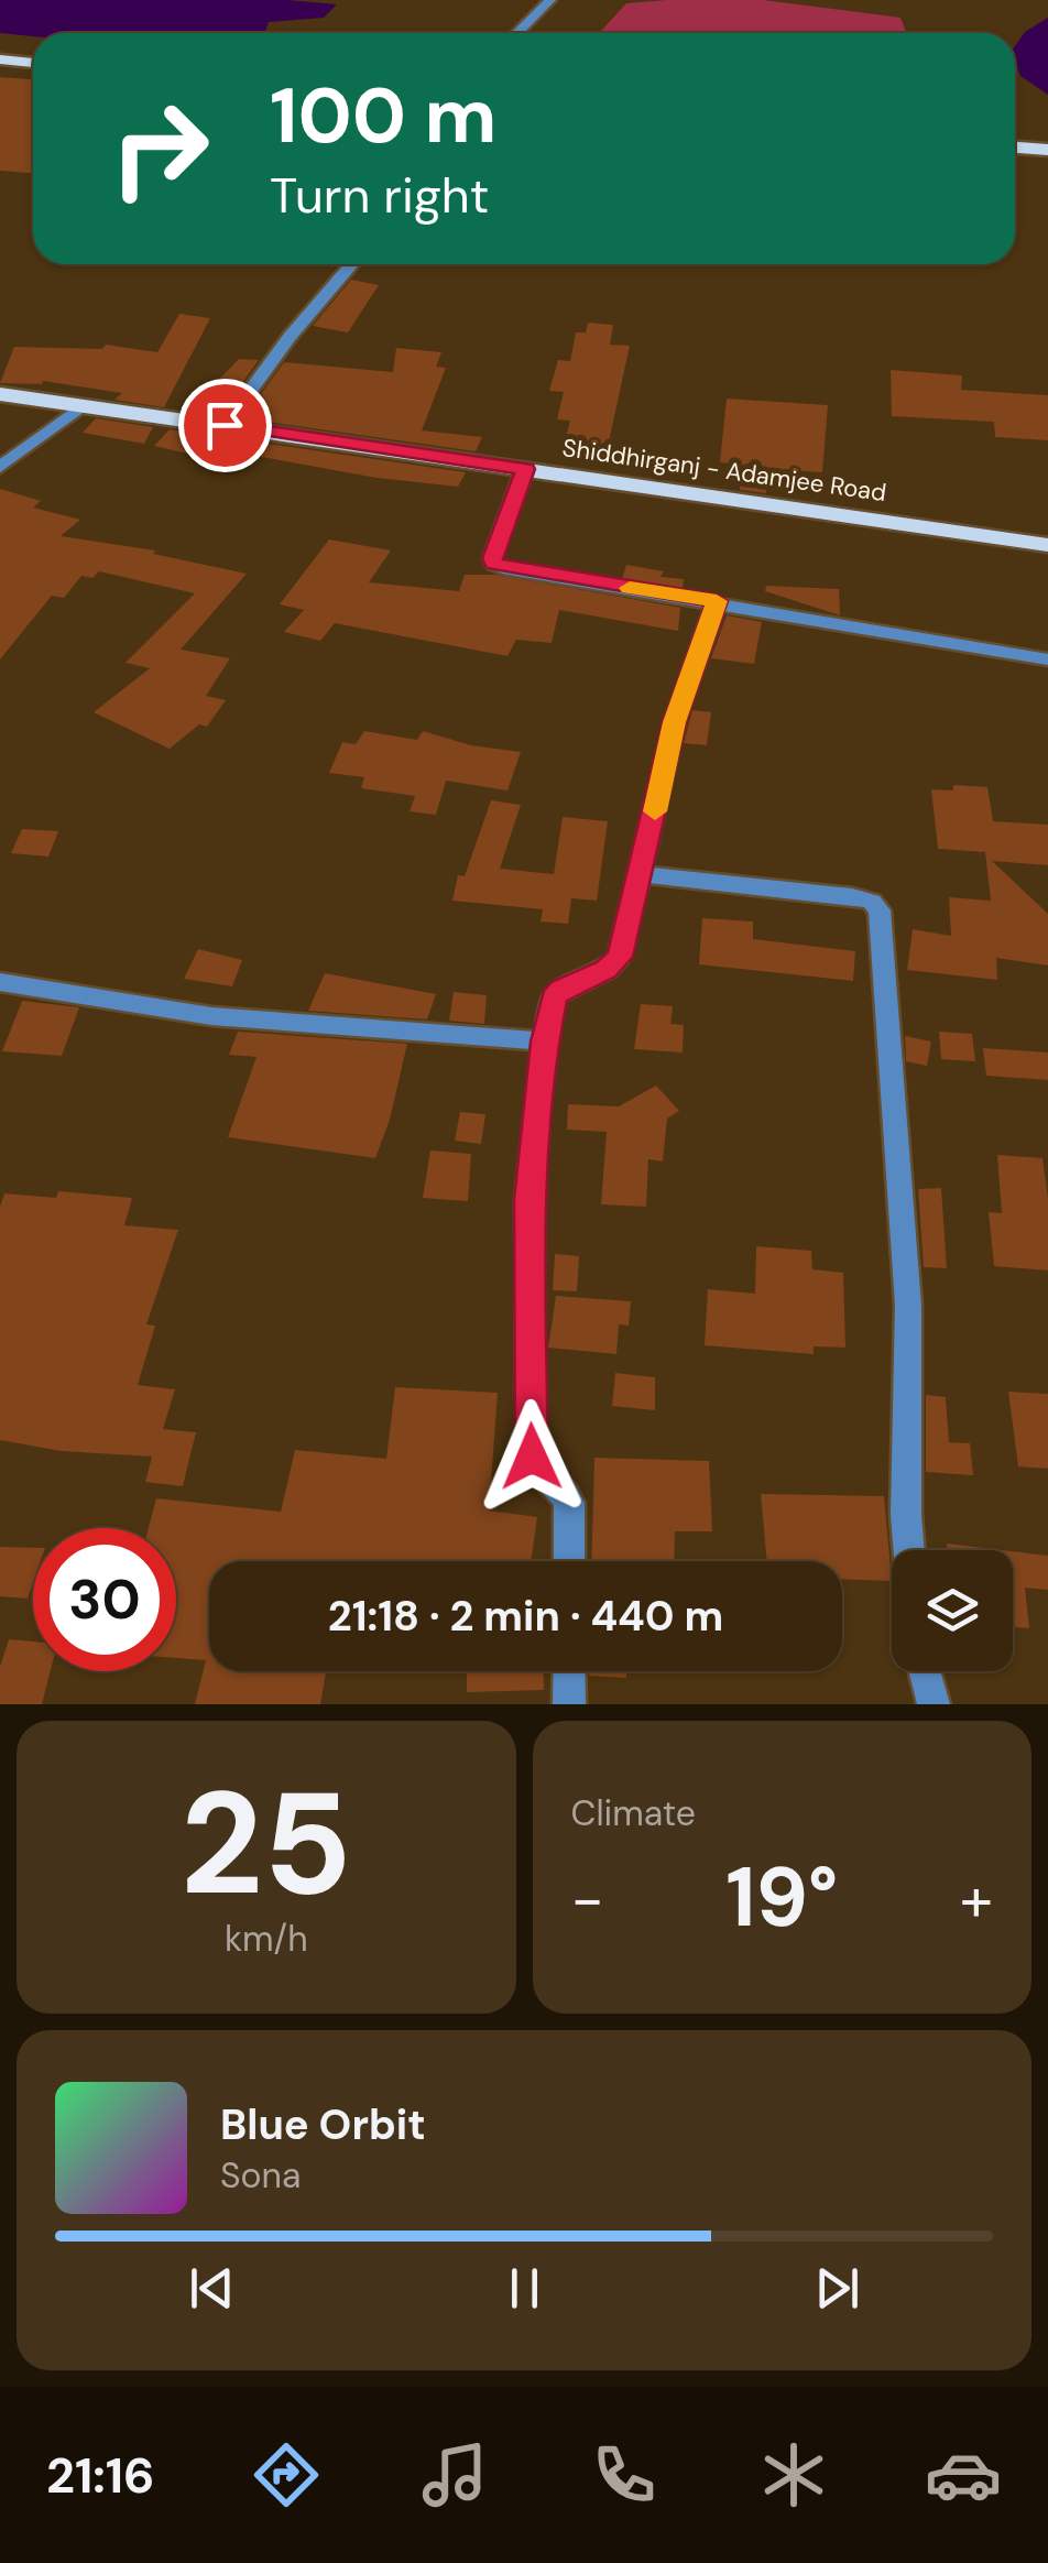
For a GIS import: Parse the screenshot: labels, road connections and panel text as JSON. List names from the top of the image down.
{
  "streets": {
    "main road": ["Shiddhirganj - Adamjee Road"]
  },
  "page": {
    "turn": ["100 m", "Turn right"],
    "limit": "30",
    "trip": "21:18 · 2 min · 440 m",
    "tile": [
      ["25", "km/h"],
      "Climate"
    ],
    "heat": ["−", "19°", "+"],
    "song": ["Blue Orbit", "Sona"],
    "tabs": "21:16"
  }
}
